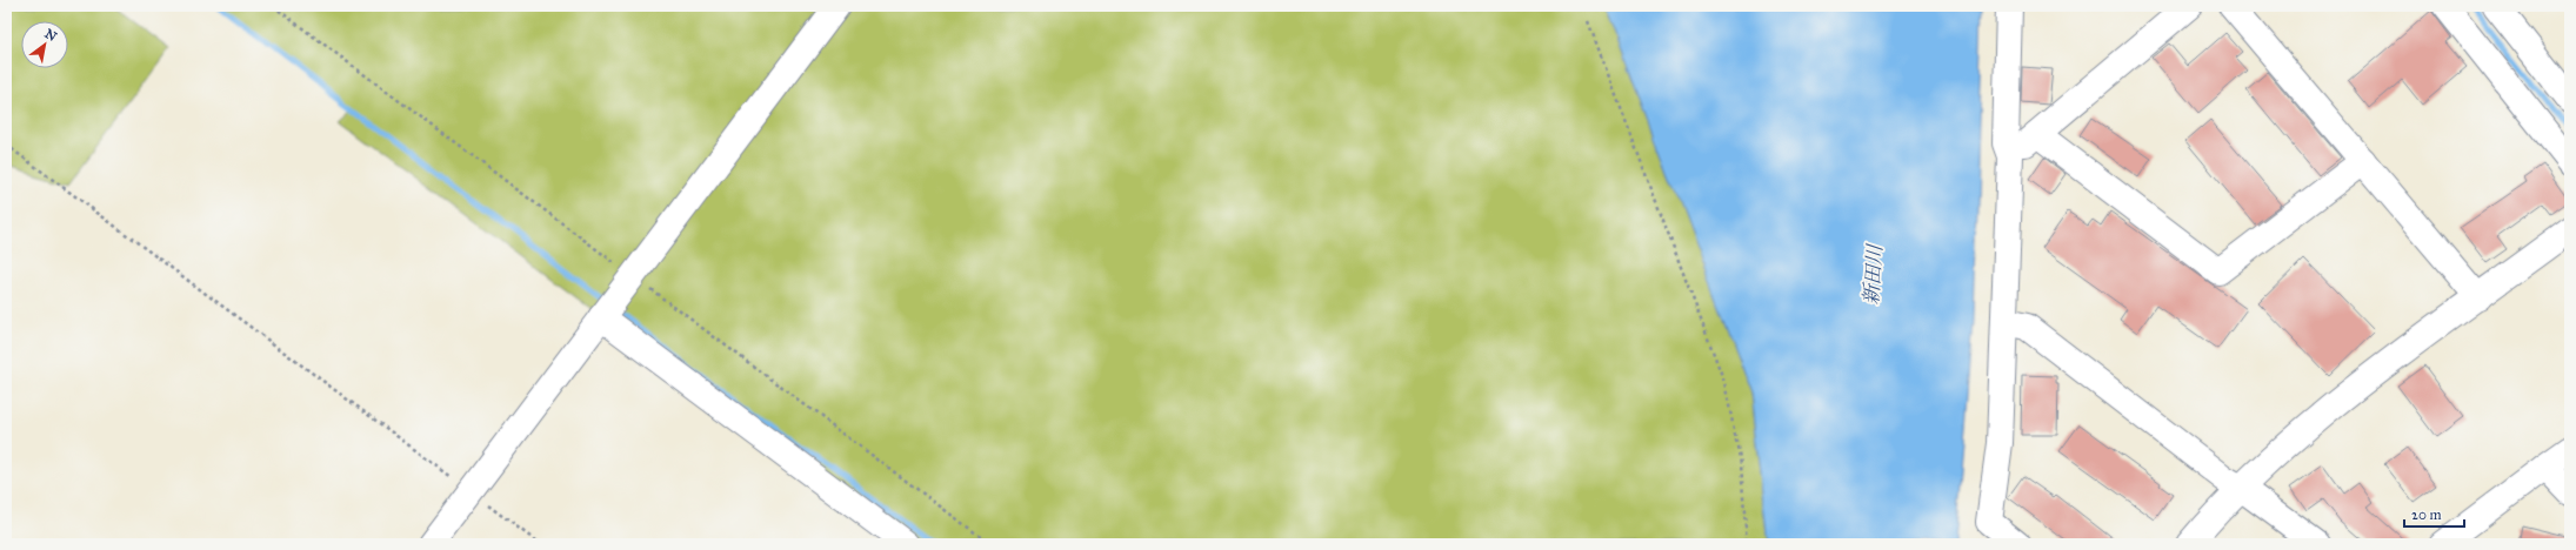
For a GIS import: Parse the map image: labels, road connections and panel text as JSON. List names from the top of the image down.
{
  "water": ["新田川"],
  "scale_bar": "20 m",
  "north": "top right"
}
